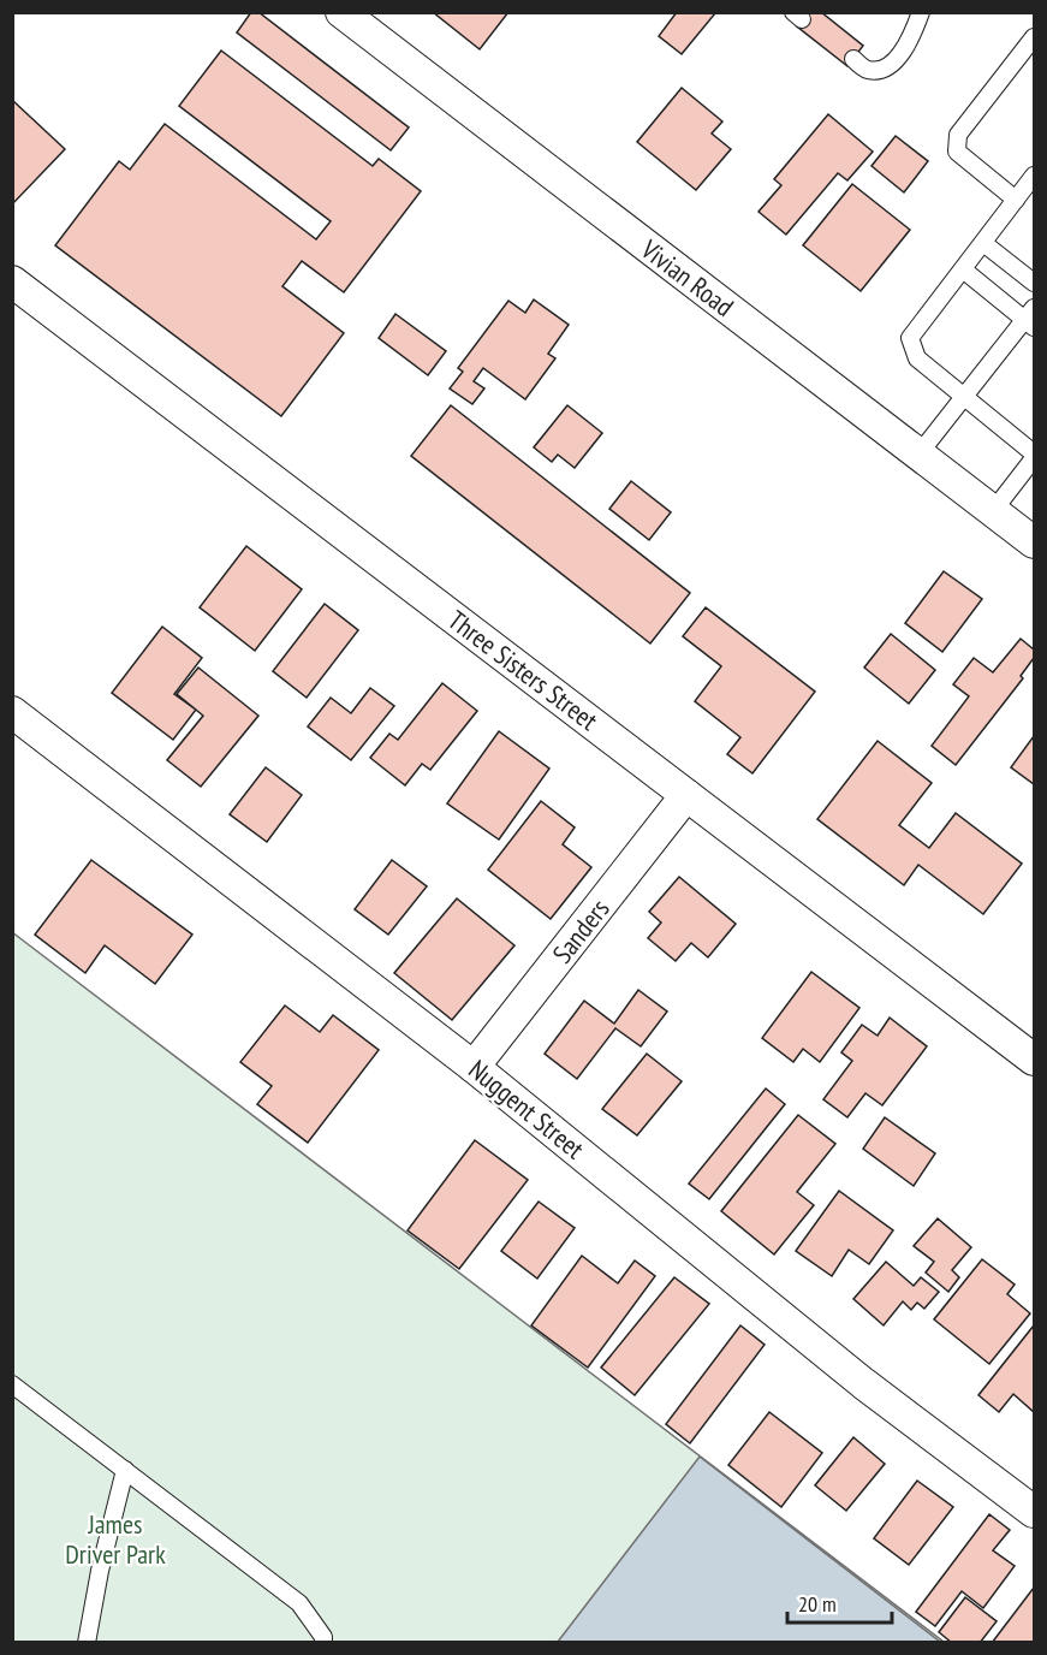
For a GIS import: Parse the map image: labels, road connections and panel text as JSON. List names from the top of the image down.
{
  "streets": {
    "street": [
      "Vivian Road",
      "Three Sisters Street",
      "Sanders",
      "Nuggent Street"
    ]
  },
  "crossings": [
    ["Three Sisters Street", "Sanders"],
    ["Sanders", "Nuggent Street"]
  ],
  "parks": ["James Driver Park"],
  "scale_bar": "20 m"
}
